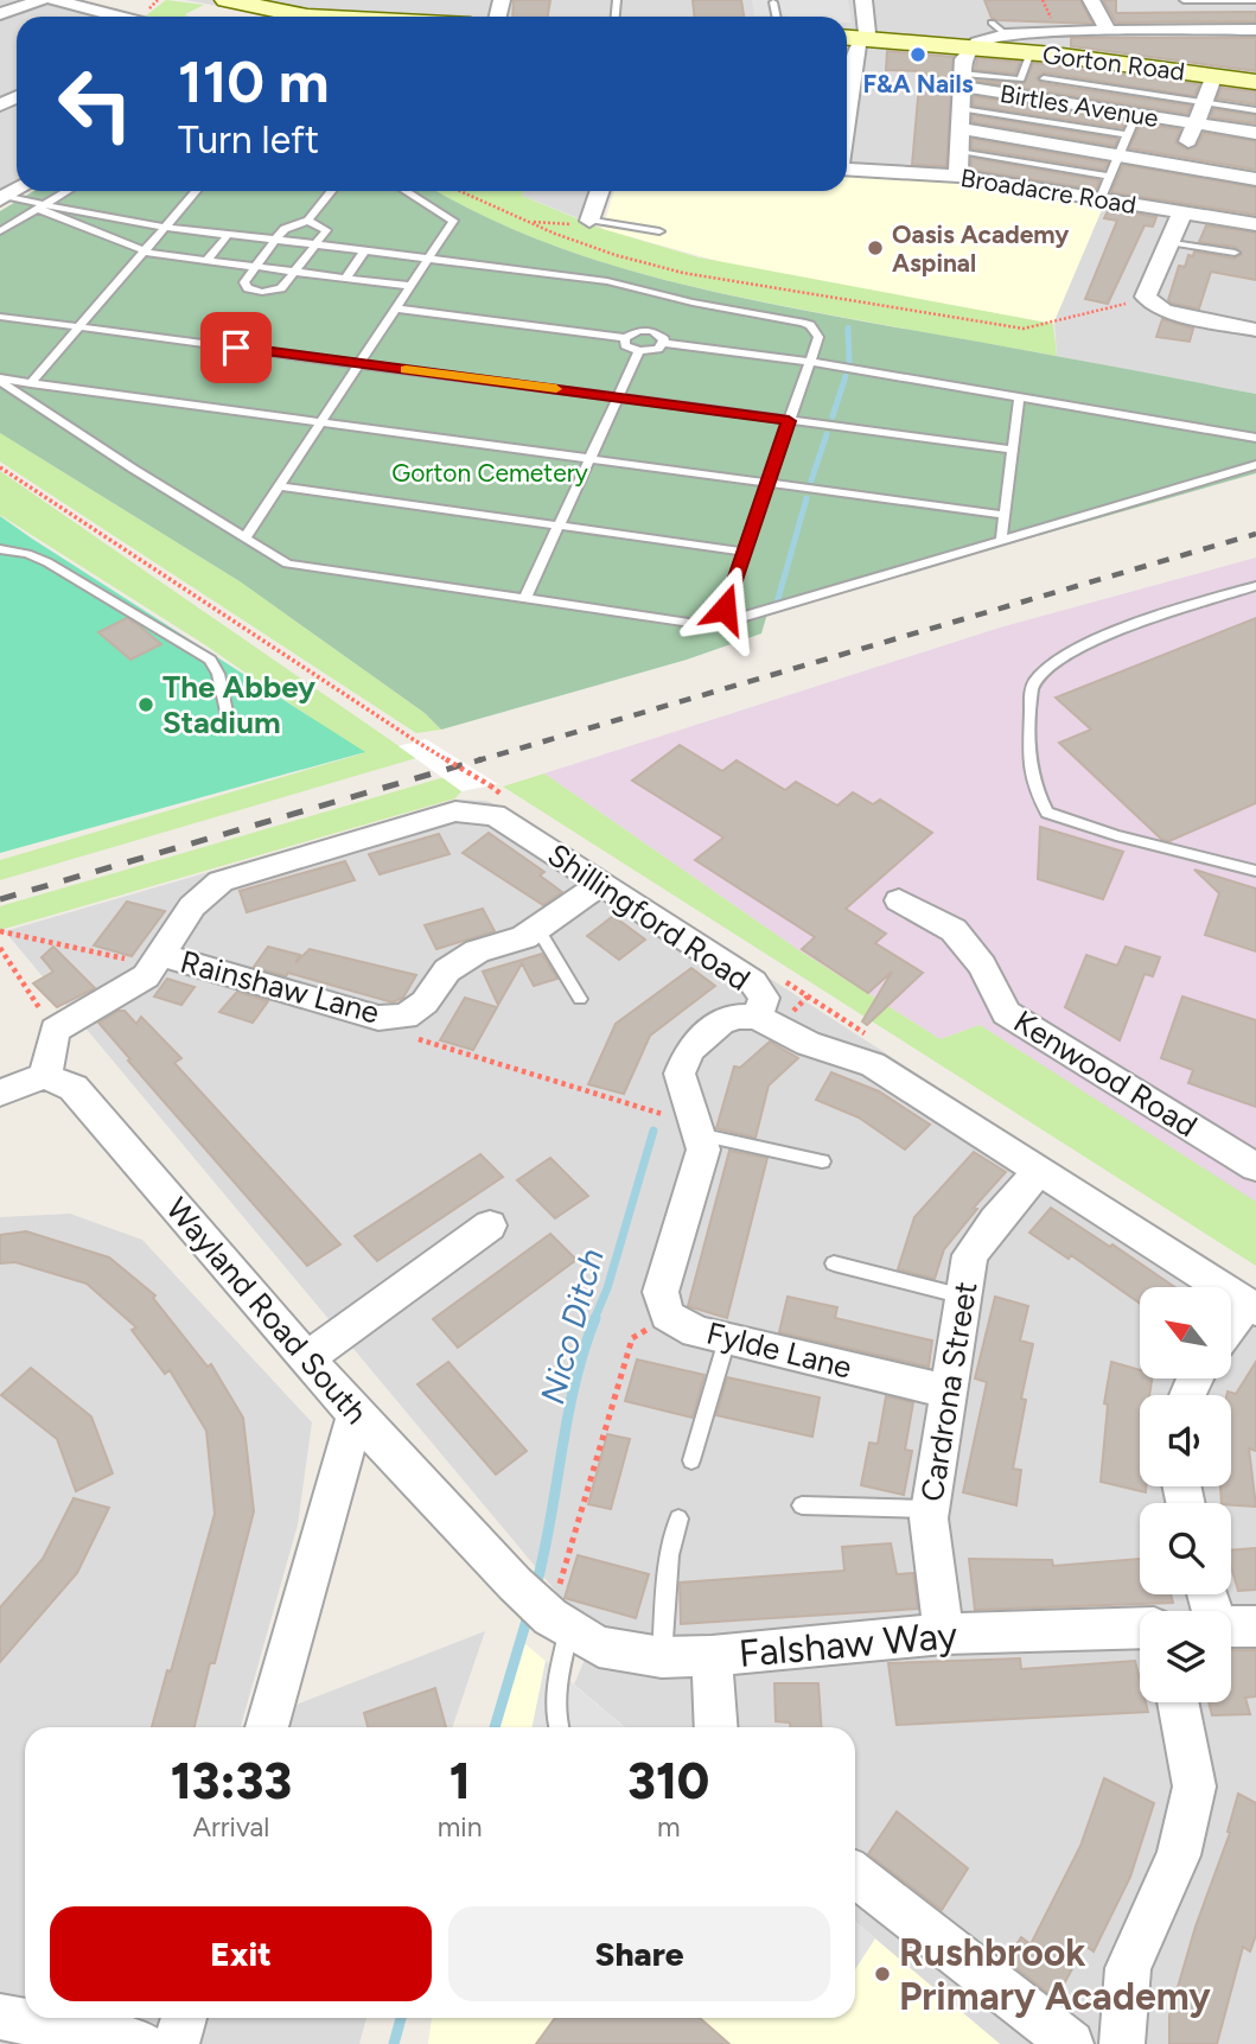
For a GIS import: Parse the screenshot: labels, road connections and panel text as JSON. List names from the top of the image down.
{
  "streets": {
    "main road": ["Gorton Road"],
    "street": [
      "Birtles Avenue",
      "Broadacre Road",
      "Shillingford Road",
      "Rainshaw Lane",
      "Kenwood Road",
      "Wayland Road South",
      "Fylde Lane",
      "Cardrona Street",
      "Falshaw Way"
    ]
  },
  "crossings": [
    ["Shillingford Road", "Rainshaw Lane"],
    ["Shillingford Road", "Fylde Lane"],
    ["Shillingford Road", "Cardrona Street"],
    ["Wayland Road South", "Falshaw Way"],
    ["Fylde Lane", "Cardrona Street"],
    ["Cardrona Street", "Falshaw Way"]
  ],
  "water": ["Nico Ditch"],
  "parks": ["Gorton Cemetery"],
  "places": [
    "F&A Nails",
    "Oasis Academy Aspinal",
    "The Abbey Stadium",
    "Rushbrook Primary Academy"
  ],
  "north": "top left",
  "page": {
    "turn": ["110 m", "Turn left"],
    "eta": [
      "13:33",
      "Arrival",
      "1",
      "min",
      "310",
      "m"
    ],
    "buttons": ["Exit", "Share"]
  }
}
